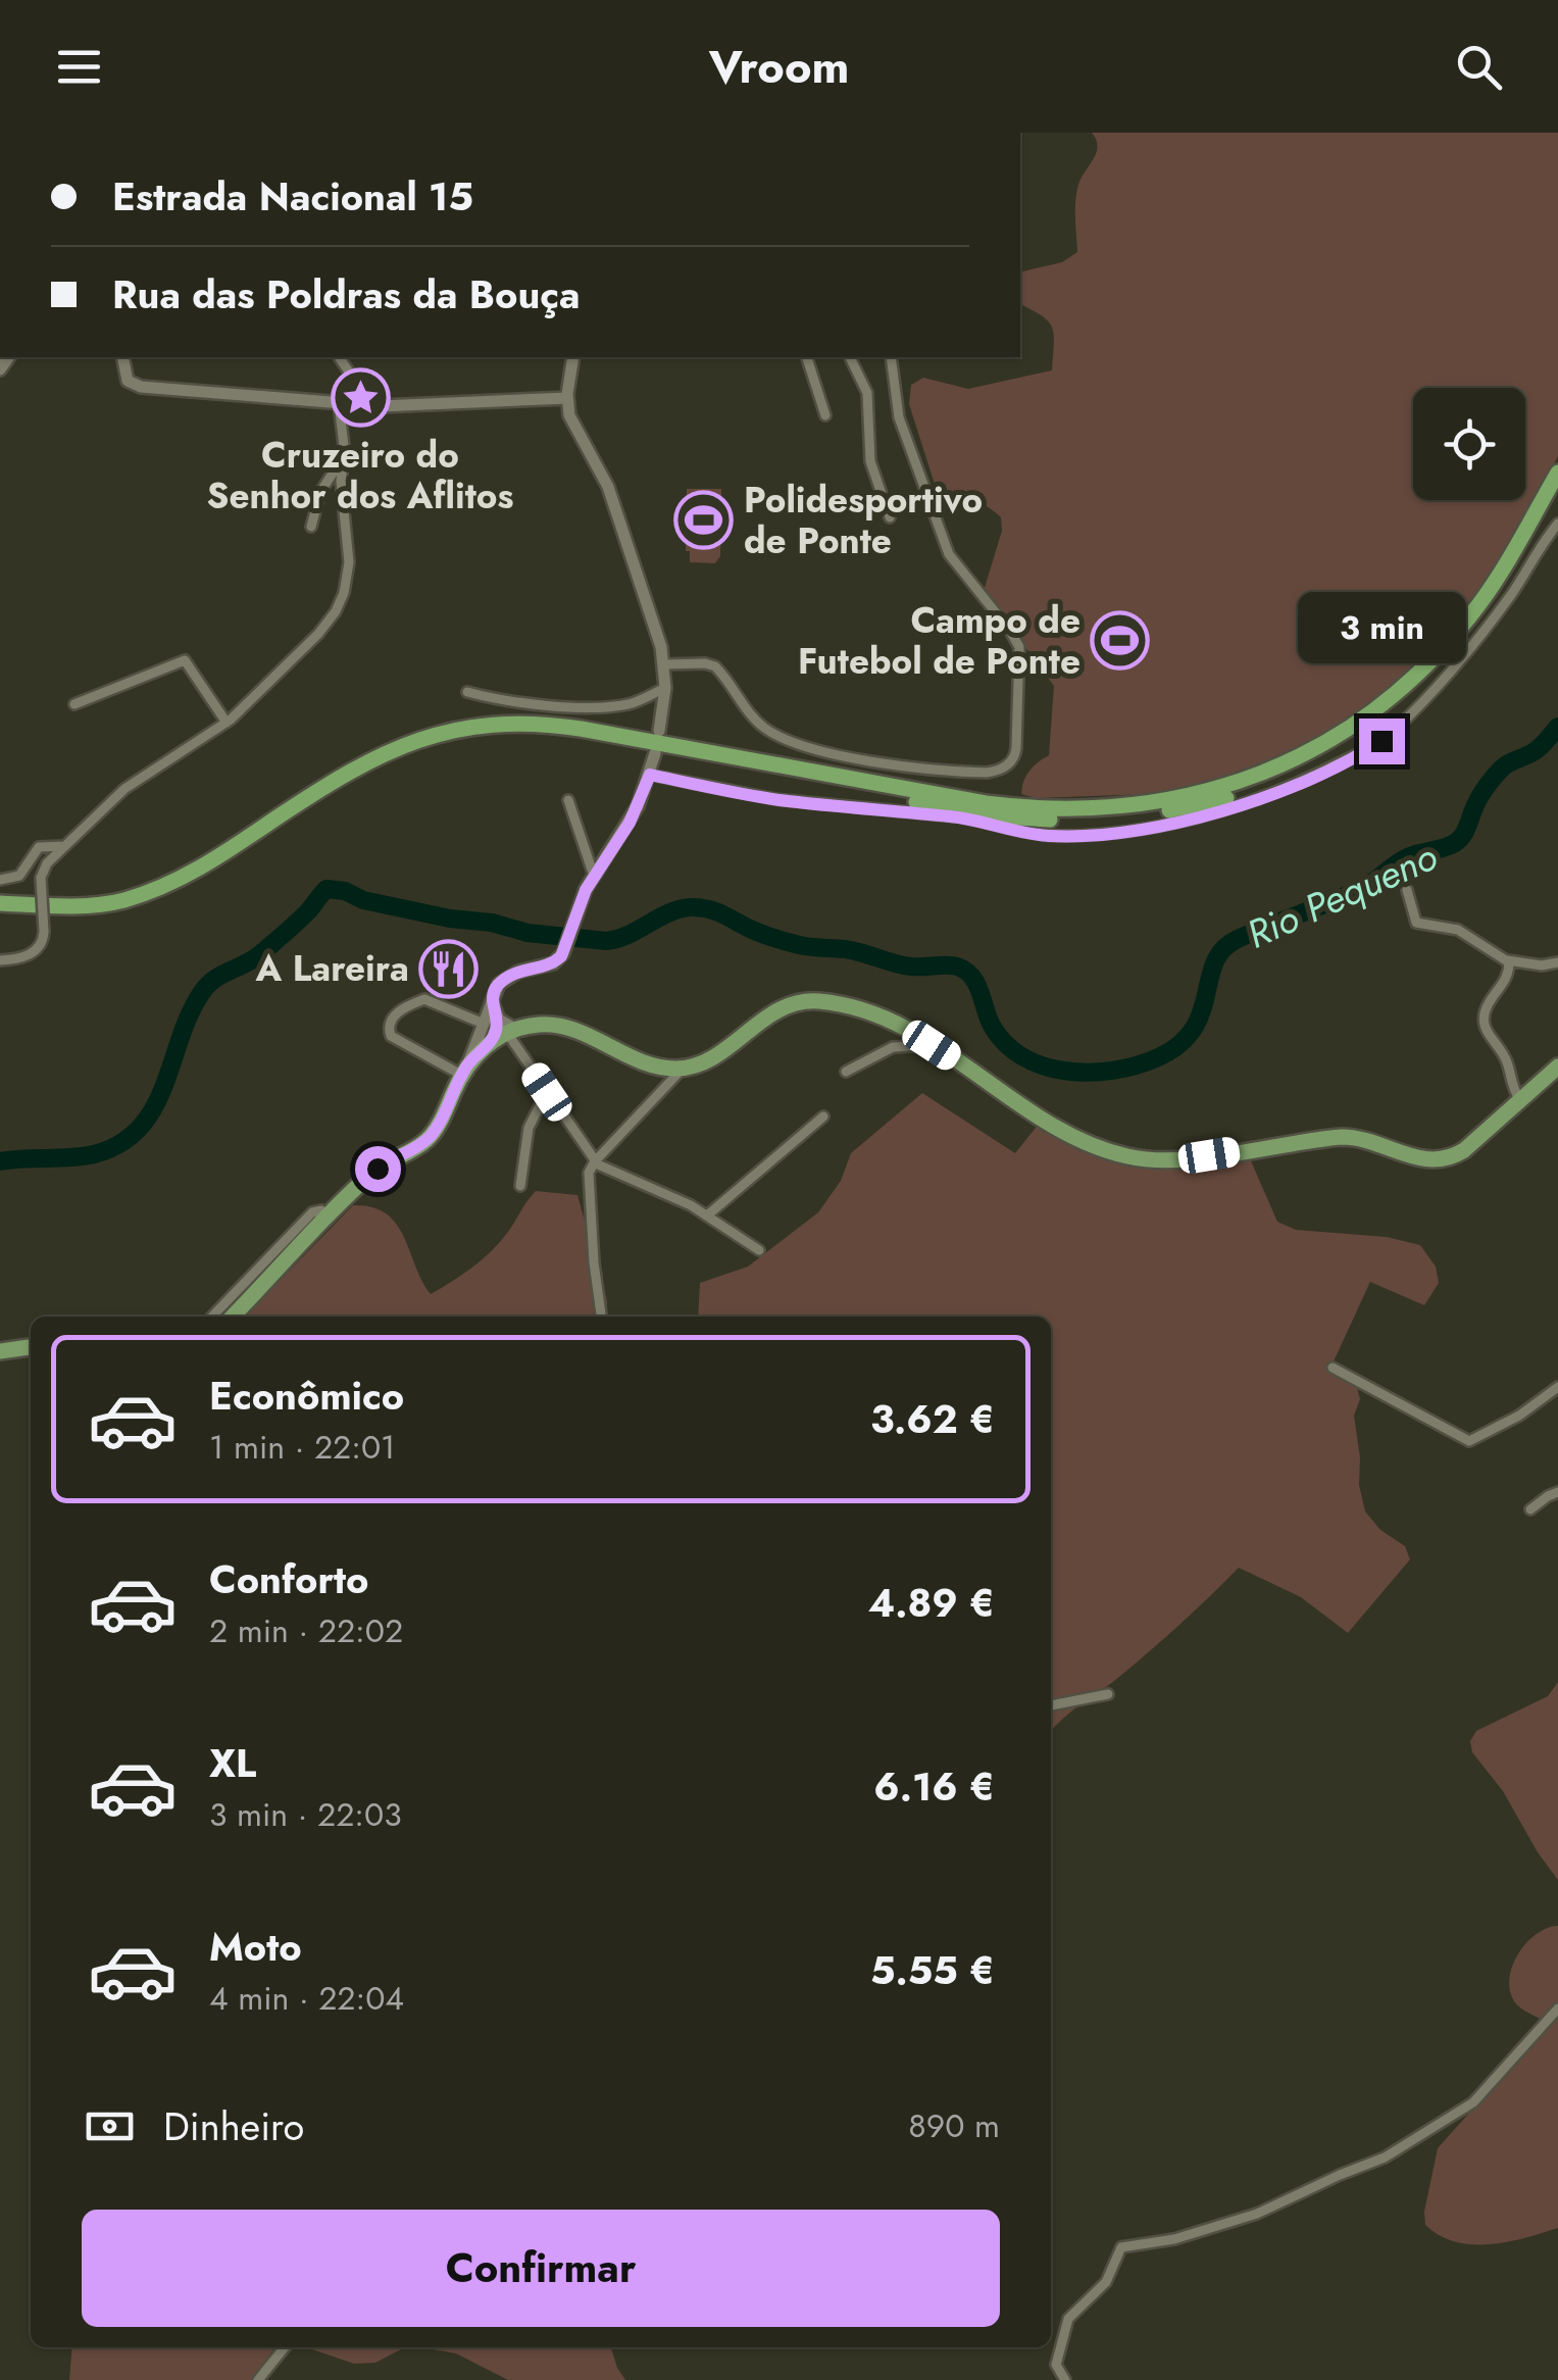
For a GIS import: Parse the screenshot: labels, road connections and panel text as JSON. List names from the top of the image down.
{
  "water": ["Rio Pequeno"],
  "places": {
    "place": ["Cruzeiro do Senhor dos Aflitos"],
    "sports": ["Polidesportivo de Ponte", "Campo de Futebol de Ponte"],
    "restaurant": ["A Lareira"]
  },
  "page": {
    "header": "Vroom",
    "banner": ["Estrada Nacional 15", "Rua das Poldras da Bouça"],
    "bubble": "3 min",
    "list": [
      {
        "name": "Econômico",
        "note": "1 min · 22:01",
        "value": "3.62 €"
      },
      {
        "name": "Conforto",
        "note": "2 min · 22:02",
        "value": "4.89 €"
      },
      {
        "name": "XL",
        "note": "3 min · 22:03",
        "value": "6.16 €"
      },
      {
        "name": "Moto",
        "note": "4 min · 22:04",
        "value": "5.55 €"
      }
    ],
    "pay": ["Dinheiro", "890 m"],
    "buttons": "Confirmar"
  }
}
